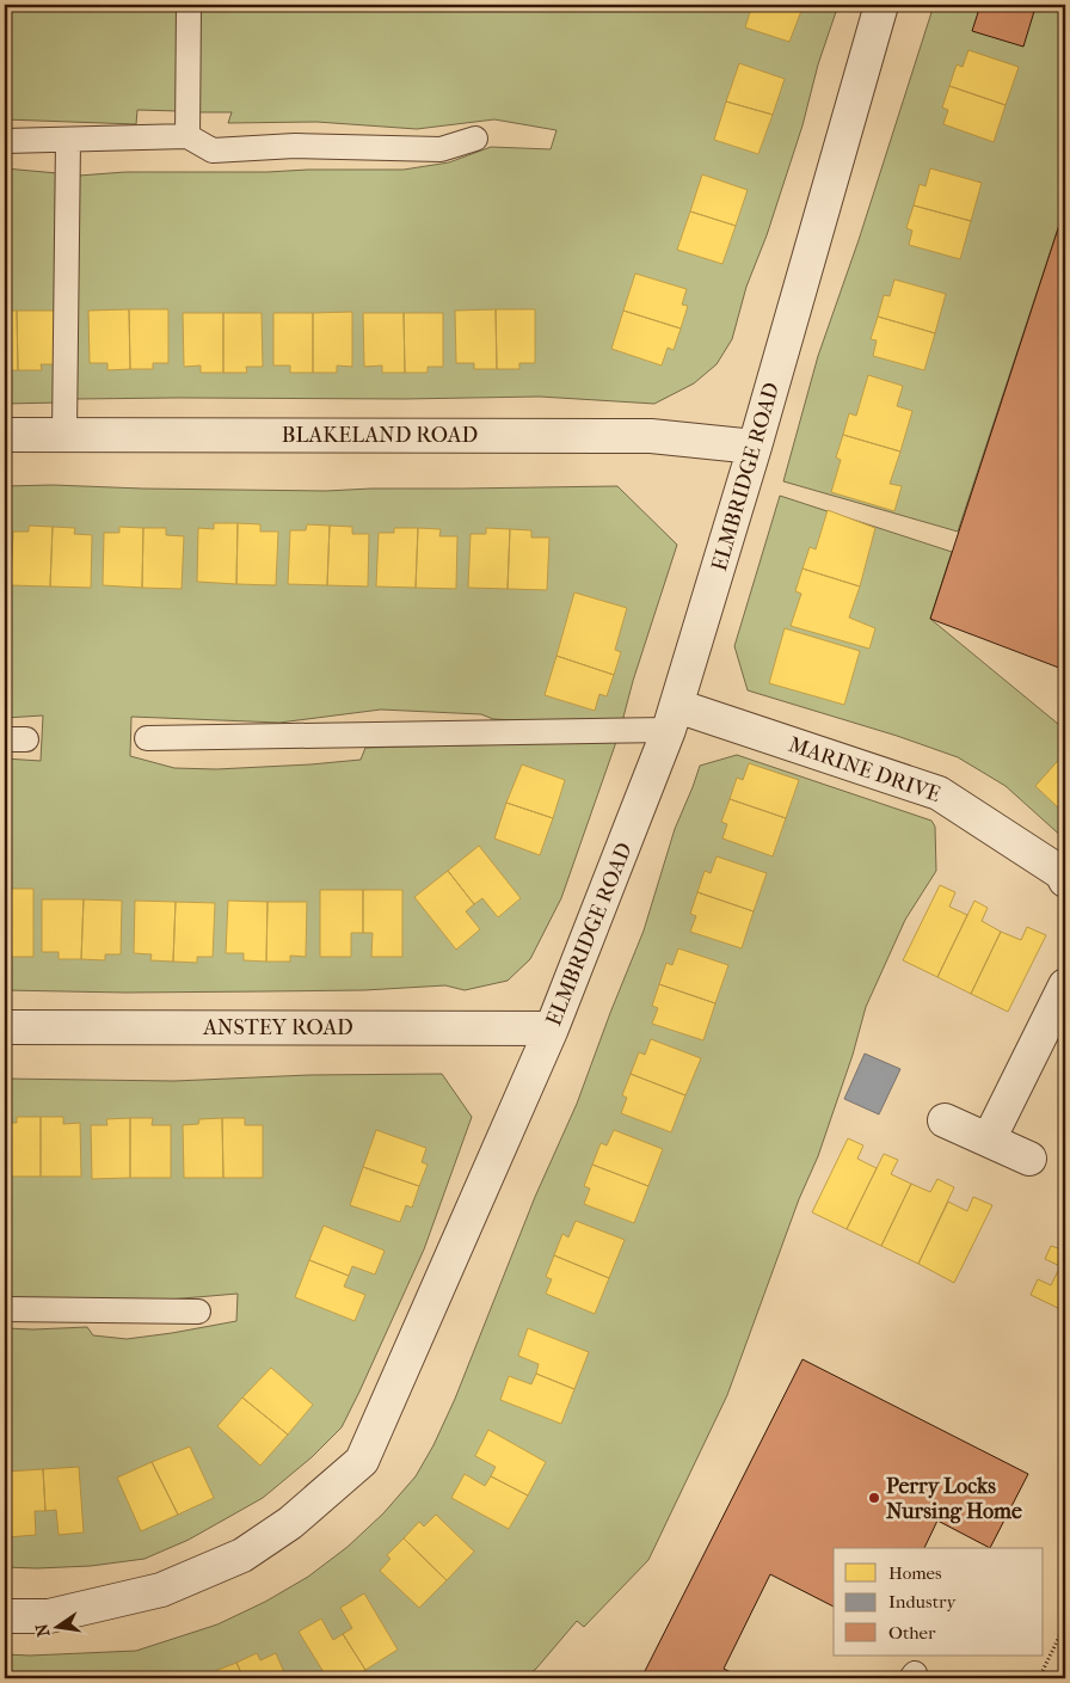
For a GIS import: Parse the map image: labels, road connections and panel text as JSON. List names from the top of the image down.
{
  "streets": {
    "street": [
      "BLAKELAND ROAD",
      "ELMBRIDGE ROAD",
      "MARINE DRIVE",
      "ANSTEY ROAD"
    ]
  },
  "crossings": [
    ["BLAKELAND ROAD", "ELMBRIDGE ROAD"],
    ["ELMBRIDGE ROAD", "MARINE DRIVE"],
    ["ELMBRIDGE ROAD", "ANSTEY ROAD"]
  ],
  "places": ["Perry Locks Nursing Home"],
  "legend": ["Homes", "Industry", "Other"],
  "north": "left"
}
